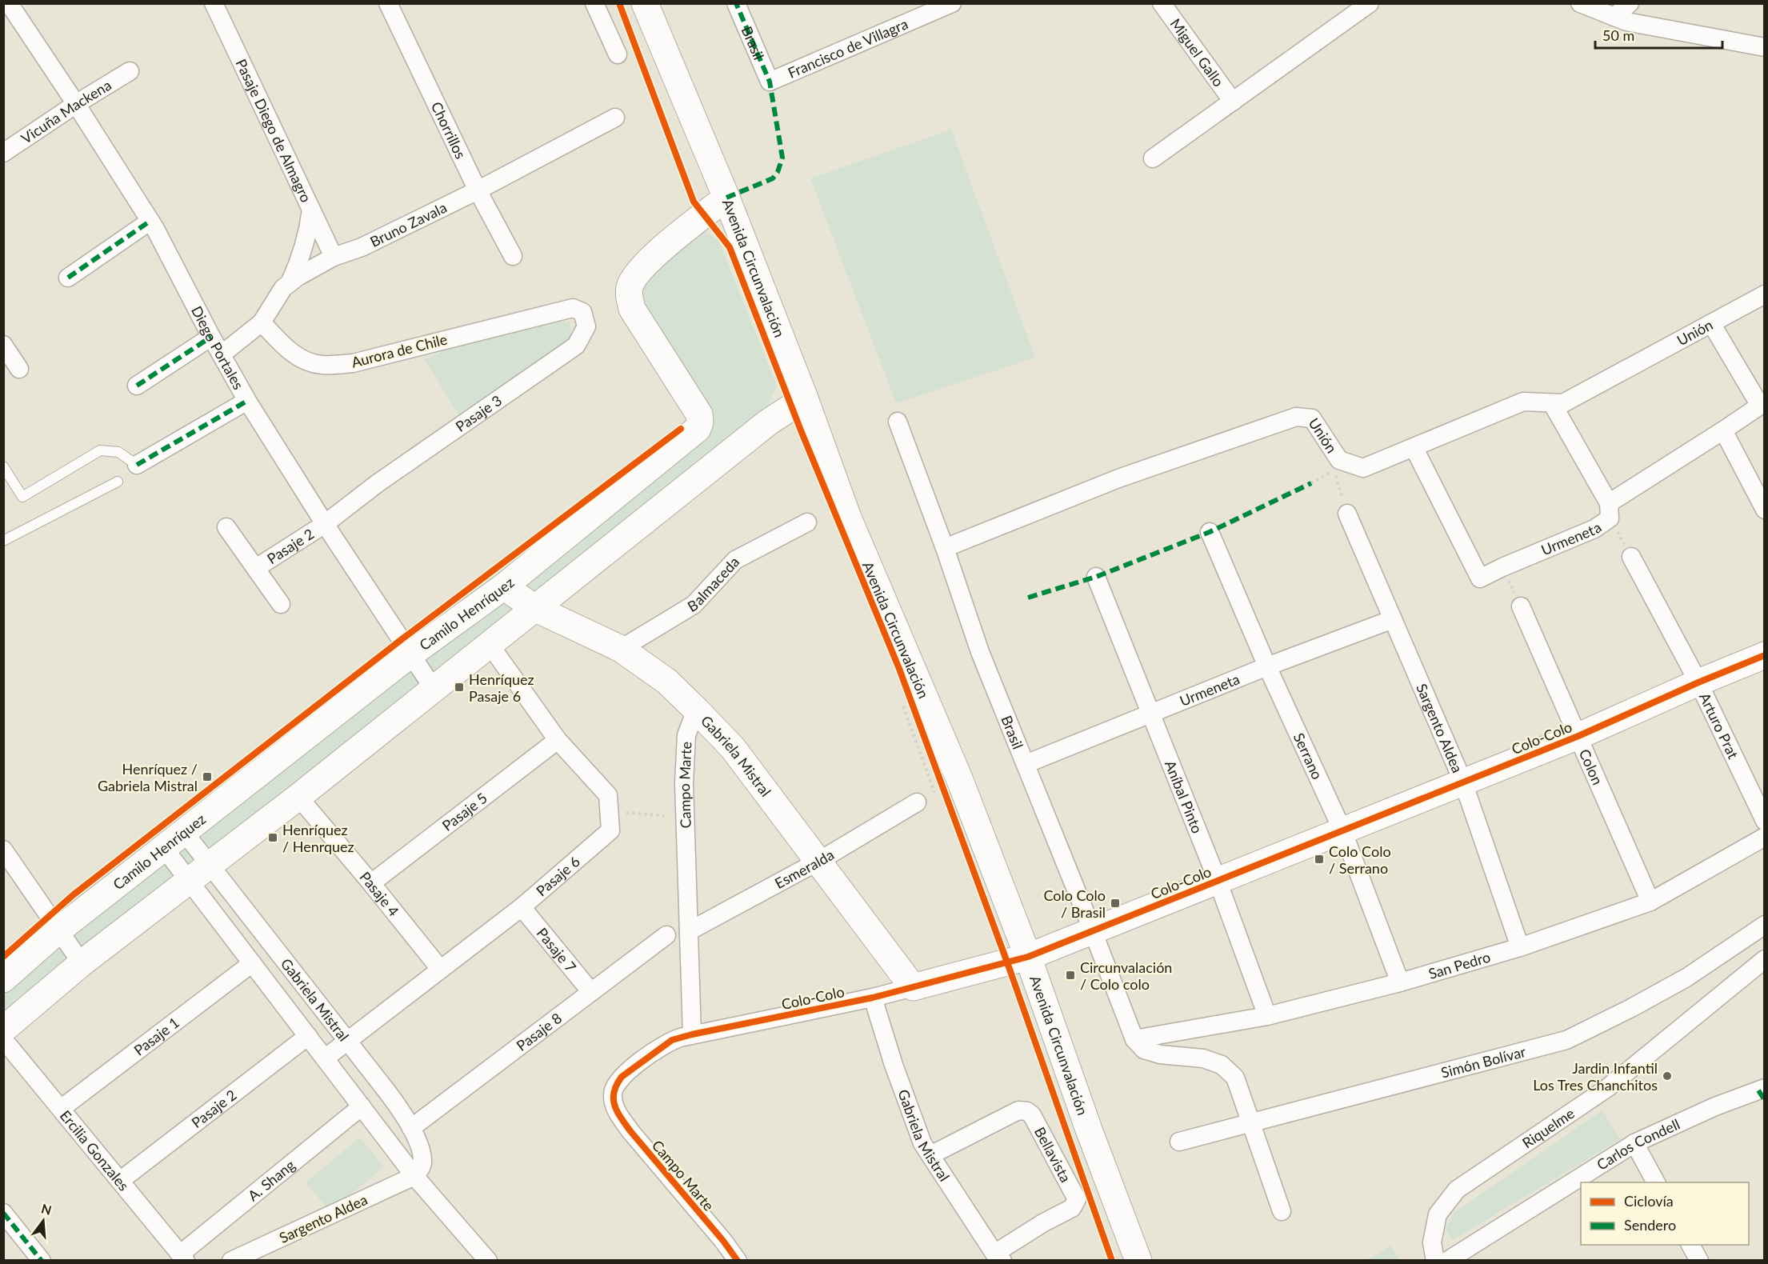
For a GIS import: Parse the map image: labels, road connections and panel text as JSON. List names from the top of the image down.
{
  "streets": {
    "main road": [
      "Avenida Circunvalación",
      "Camilo Henríquez",
      "Colo-Colo",
      "Gabriela Mistral"
    ],
    "street": [
      "Brasil",
      "Francisco de Villagra",
      "Miguel Gallo",
      "Vicuña Mackena",
      "Pasaje Diego de Almagro",
      "Chorrillos",
      "Bruno Zavala",
      "Unión",
      "Diego Portales",
      "Aurora de Chile",
      "Pasaje 3",
      "Urmeneta",
      "Pasaje 2",
      "Balmaceda",
      "Arturo Prat",
      "Sargento Aldea",
      "Serrano",
      "Colon",
      "Campo Marte",
      "Aníbal Pinto",
      "Pasaje 5",
      "Esmeralda",
      "Pasaje 6",
      "Pasaje 4",
      "Pasaje 7",
      "San Pedro",
      "Pasaje 8",
      "Pasaje 1",
      "Simón Bolívar",
      "Riquelme",
      "Carlos Condell",
      "Ercilia Gonzales",
      "Bellavista",
      "A. Shang"
    ]
  },
  "crossings": [
    ["Brasil", "Francisco de Villagra"],
    ["Brasil", "Unión"],
    ["Brasil", "Urmeneta"],
    ["Brasil", "Colo-Colo"],
    ["Brasil", "San Pedro"],
    ["Vicuña Mackena", "Diego Portales"],
    ["Pasaje Diego de Almagro", "Bruno Zavala"],
    ["Chorrillos", "Bruno Zavala"],
    ["Bruno Zavala", "Diego Portales"],
    ["Bruno Zavala", "Aurora de Chile"],
    ["Avenida Circunvalación", "Camilo Henríquez"],
    ["Avenida Circunvalación", "Colo-Colo"],
    ["Unión", "Urmeneta"],
    ["Diego Portales", "Pasaje 3"],
    ["Diego Portales", "Pasaje 2"],
    ["Diego Portales", "Camilo Henríquez"],
    ["Aurora de Chile", "Pasaje 3"],
    ["Pasaje 3", "Pasaje 2"],
    ["Urmeneta", "Sargento Aldea"],
    ["Urmeneta", "Serrano"],
    ["Urmeneta", "Aníbal Pinto"],
    ["Pasaje 2", "Gabriela Mistral"],
    ["Pasaje 2", "Ercilia Gonzales"],
    ["Balmaceda", "Gabriela Mistral"],
    ["Camilo Henríquez", "Gabriela Mistral"],
    ["Arturo Prat", "Colo-Colo"],
    ["Sargento Aldea", "Colo-Colo"],
    ["Sargento Aldea", "Gabriela Mistral"],
    ["Sargento Aldea", "San Pedro"],
    ["Colo-Colo", "Gabriela Mistral"],
    ["Colo-Colo", "Serrano"],
    ["Colo-Colo", "Colon"],
    ["Colo-Colo", "Campo Marte"],
    ["Colo-Colo", "Aníbal Pinto"],
    ["Gabriela Mistral", "Campo Marte"],
    ["Gabriela Mistral", "Esmeralda"],
    ["Gabriela Mistral", "Pasaje 6"],
    ["Gabriela Mistral", "Pasaje 8"],
    ["Gabriela Mistral", "Pasaje 1"],
    ["Gabriela Mistral", "Bellavista"],
    ["Gabriela Mistral", "A. Shang"],
    ["Serrano", "San Pedro"],
    ["Colon", "San Pedro"],
    ["Campo Marte", "Esmeralda"],
    ["Aníbal Pinto", "San Pedro"],
    ["Pasaje 5", "Pasaje 6"],
    ["Pasaje 5", "Pasaje 4"],
    ["Pasaje 6", "Pasaje 4"],
    ["Pasaje 6", "Pasaje 7"],
    ["Pasaje 7", "Pasaje 8"],
    ["Pasaje 1", "Ercilia Gonzales"],
    ["Ercilia Gonzales", "A. Shang"]
  ],
  "places": {
    "transit": [
      "Henríquez Pasaje 6",
      "Henríquez / Gabriela Mistral",
      "Henríquez / Henrquez",
      "Colo Colo / Serrano",
      "Colo Colo / Brasil",
      "Circunvalación / Colo colo"
    ],
    "other": ["Jardin Infantil Los Tres Chanchitos"]
  },
  "legend": ["Ciclovía", "Sendero"],
  "scale_bar": "50 m",
  "north": "top"
}
